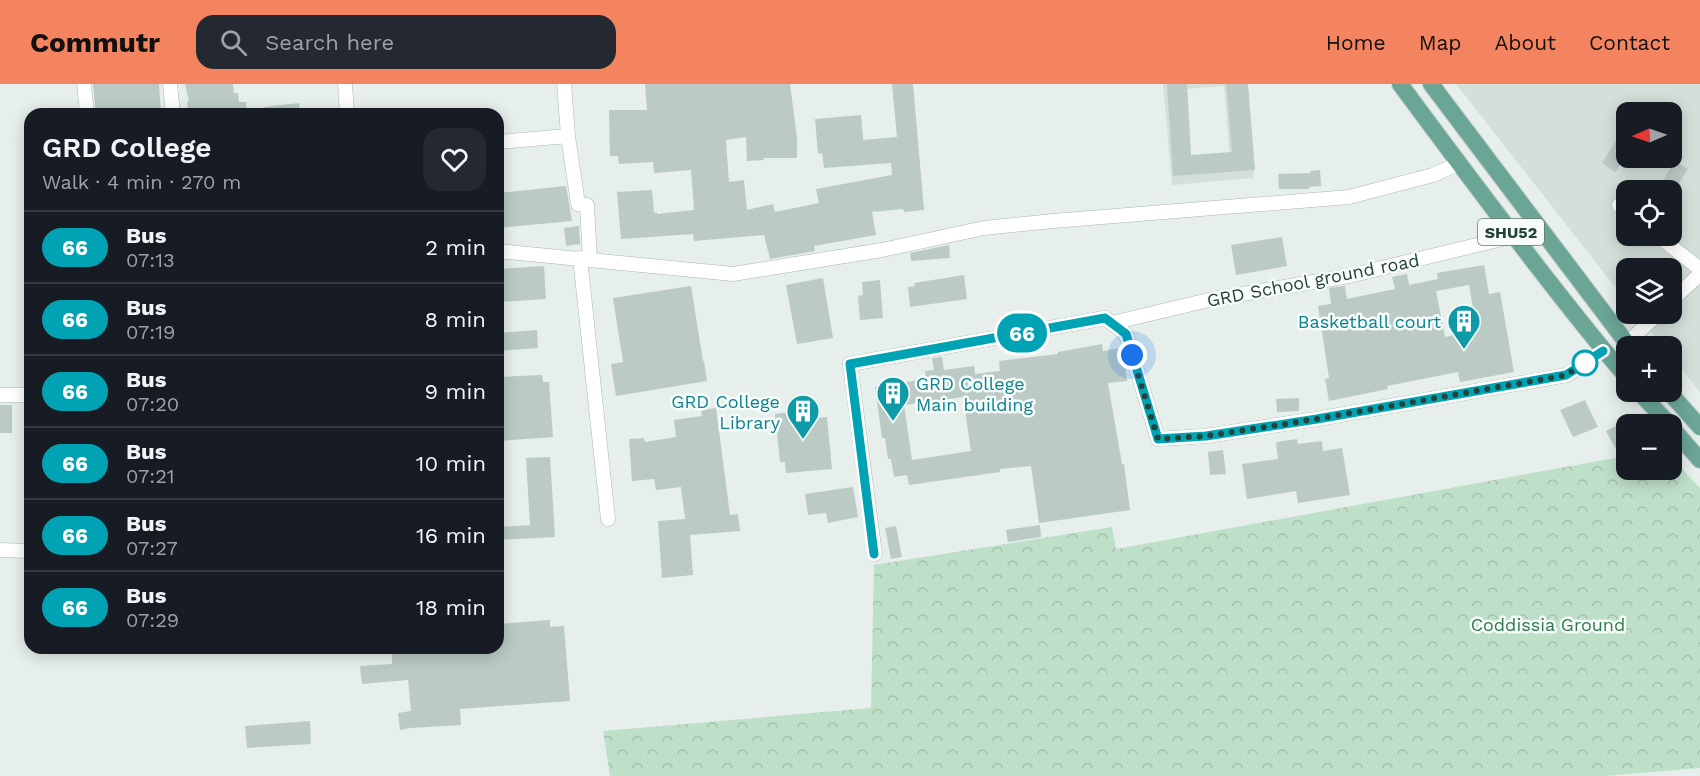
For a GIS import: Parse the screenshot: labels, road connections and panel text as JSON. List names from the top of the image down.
{
  "streets": {
    "main road": ["SHU52"],
    "street": ["GRD School ground road"]
  },
  "crossings": [
    ["SHU52", "GRD School ground road"]
  ],
  "parks": ["Coddissia Ground"],
  "places": {
    "building": ["Basketball court", "GRD College Main building", "GRD College Library"]
  },
  "lines": ["bus line 66"],
  "north": "left",
  "page": {
    "header": "Commutr",
    "search": "Search here",
    "nav": [
      "Home",
      "Map",
      "About",
      "Contact"
    ],
    "on_map": "66",
    "map_buttons": ["+", "−"],
    "heading": ["GRD College", "Walk · 4 min · 270 m"],
    "list": [
      {
        "mark": "66",
        "name": "Bus",
        "note": "07:13",
        "value": "2 min"
      },
      {
        "mark": "66",
        "name": "Bus",
        "note": "07:19",
        "value": "8 min"
      },
      {
        "mark": "66",
        "name": "Bus",
        "note": "07:20",
        "value": "9 min"
      },
      {
        "mark": "66",
        "name": "Bus",
        "note": "07:21",
        "value": "10 min"
      },
      {
        "mark": "66",
        "name": "Bus",
        "note": "07:27",
        "value": "16 min"
      },
      {
        "mark": "66",
        "name": "Bus",
        "note": "07:29",
        "value": "18 min"
      }
    ]
  }
}
